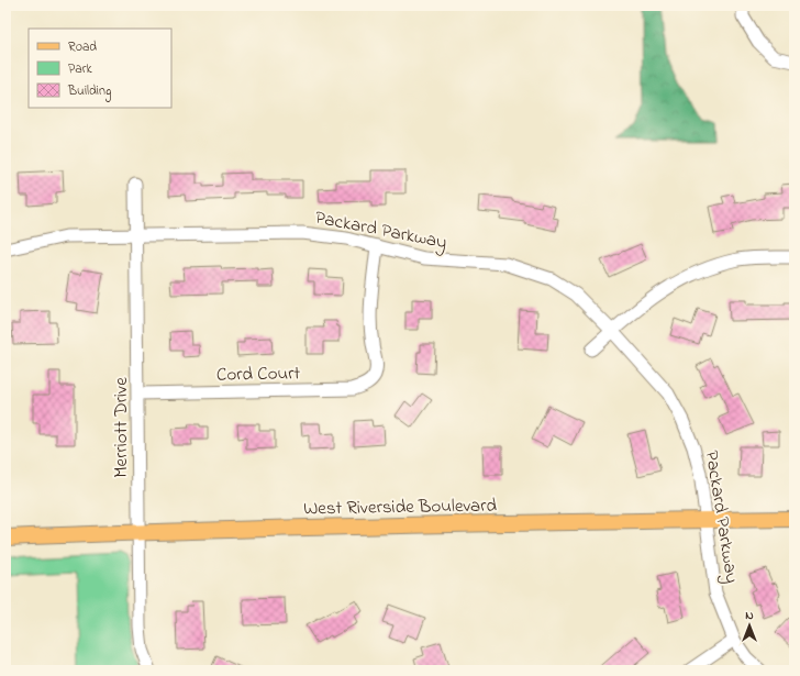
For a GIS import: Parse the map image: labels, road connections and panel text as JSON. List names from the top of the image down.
{
  "streets": {
    "main road": ["West Riverside Boulevard"],
    "street": ["Packard Parkway", "Cord Court", "Merriott Drive"]
  },
  "crossings": [
    ["Packard Parkway", "Cord Court"],
    ["Packard Parkway", "Merriott Drive"],
    ["Packard Parkway", "West Riverside Boulevard"],
    ["Cord Court", "Merriott Drive"],
    ["Merriott Drive", "West Riverside Boulevard"]
  ],
  "legend": ["Road", "Park", "Building"],
  "north": "top"
}
